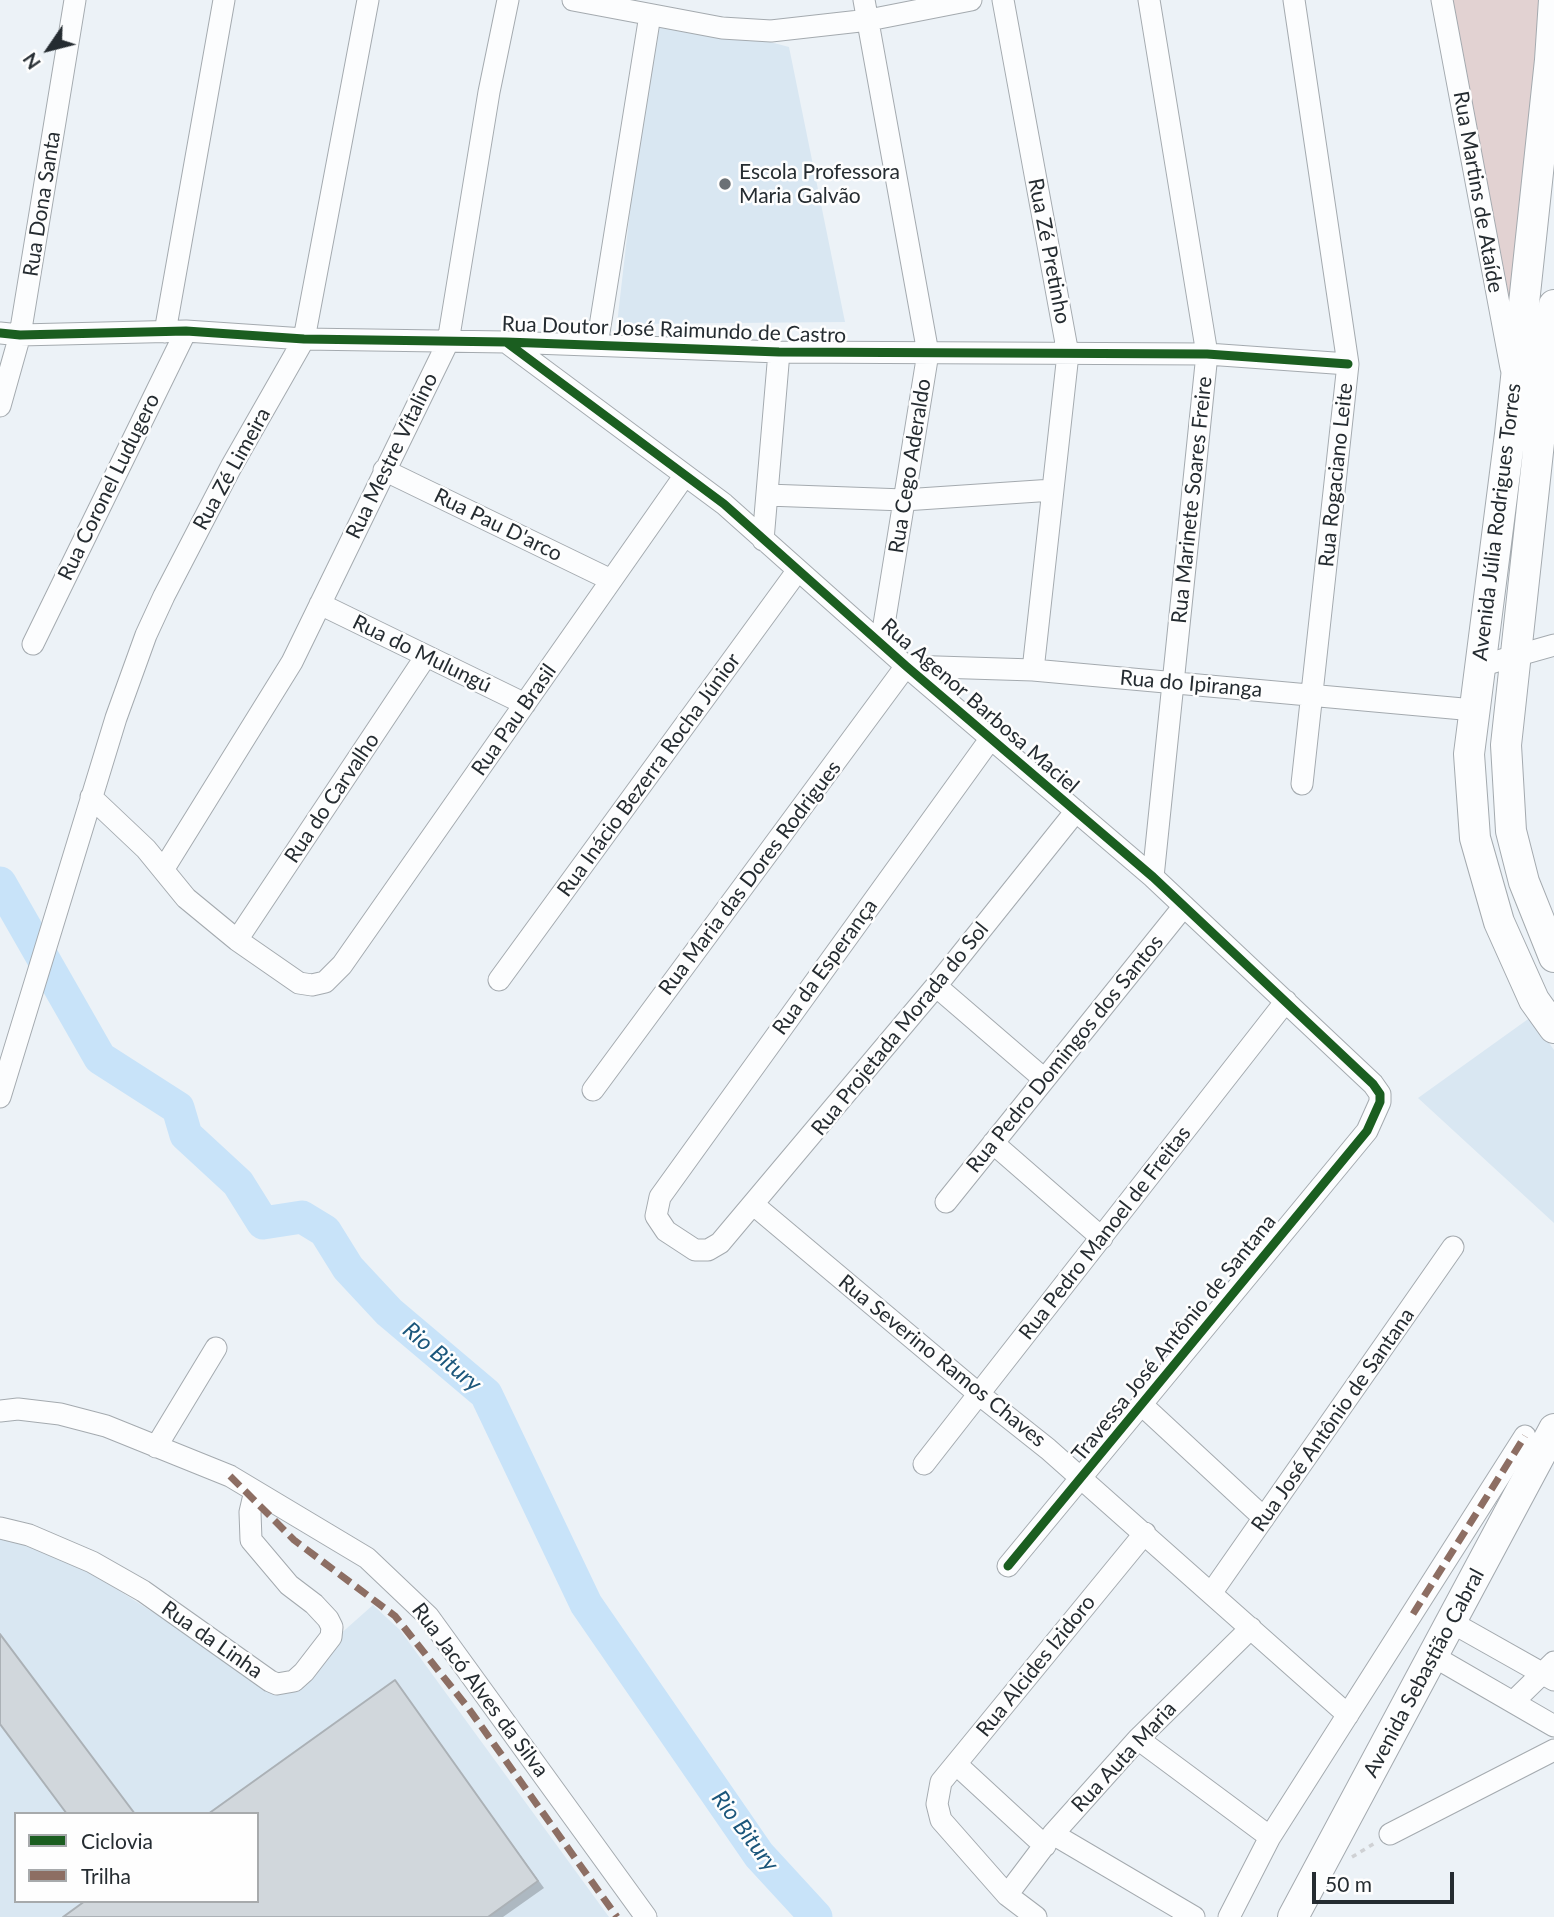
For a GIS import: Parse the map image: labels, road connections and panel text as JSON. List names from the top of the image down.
{
  "streets": {
    "main road": ["Avenida Júlia Rodrigues Torres", "Avenida Sebastião Cabral"],
    "street": [
      "Rua Martins de Ataíde",
      "Rua Dona Santa",
      "Rua Zé Pretinho",
      "Rua Doutor José Raimundo de Castro",
      "Rua Mestre Vitalino",
      "Rua Cego Aderaldo",
      "Rua Zé Limeira",
      "Rua Rogaciano Leite",
      "Rua Coronel Ludugero",
      "Rua Marinete Soares Freire",
      "Rua Pau D'arco",
      "Rua do Mulungú",
      "Rua do Ipiranga",
      "Rua Agenor Barbosa Maciel",
      "Rua Pau Brasil",
      "Rua Inácio Bezerra Rocha Júnior",
      "Rua do Carvalho",
      "Rua Maria das Dores Rodrigues",
      "Rua da Esperança",
      "Rua Projetada Morada do Sol",
      "Rua Pedro Domingos dos Santos",
      "Rua Pedro Manoel de Freitas",
      "Travessa José Antônio de Santana",
      "Rua Severino Ramos Chaves",
      "Rua José Antônio de Santana",
      "Rua da Linha",
      "Rua Alcides Izidoro",
      "Rua Jacó Alves da Silva",
      "Rua Auta Maria"
    ]
  },
  "crossings": [
    ["Rua Martins de Ataíde", "Avenida Júlia Rodrigues Torres"],
    ["Rua Dona Santa", "Rua Doutor José Raimundo de Castro"],
    ["Rua Zé Pretinho", "Rua Doutor José Raimundo de Castro"],
    ["Rua Zé Pretinho", "Rua do Ipiranga"],
    ["Rua Doutor José Raimundo de Castro", "Rua Mestre Vitalino"],
    ["Rua Doutor José Raimundo de Castro", "Rua Cego Aderaldo"],
    ["Rua Doutor José Raimundo de Castro", "Rua Zé Limeira"],
    ["Rua Doutor José Raimundo de Castro", "Rua Rogaciano Leite"],
    ["Rua Doutor José Raimundo de Castro", "Rua Coronel Ludugero"],
    ["Rua Doutor José Raimundo de Castro", "Rua Marinete Soares Freire"],
    ["Rua Doutor José Raimundo de Castro", "Rua Agenor Barbosa Maciel"],
    ["Rua Mestre Vitalino", "Rua Pau D'arco"],
    ["Rua Mestre Vitalino", "Rua do Mulungú"],
    ["Rua Mestre Vitalino", "Rua Pau Brasil"],
    ["Rua Cego Aderaldo", "Rua Agenor Barbosa Maciel"],
    ["Rua Zé Limeira", "Rua Pau Brasil"],
    ["Rua Rogaciano Leite", "Rua do Ipiranga"],
    ["Rua Marinete Soares Freire", "Rua do Ipiranga"],
    ["Rua Marinete Soares Freire", "Rua Agenor Barbosa Maciel"],
    ["Avenida Júlia Rodrigues Torres", "Rua do Ipiranga"],
    ["Rua Pau D'arco", "Rua Pau Brasil"],
    ["Rua do Mulungú", "Rua Pau Brasil"],
    ["Rua do Mulungú", "Rua do Carvalho"],
    ["Rua do Ipiranga", "Rua Agenor Barbosa Maciel"],
    ["Rua do Ipiranga", "Rua Maria das Dores Rodrigues"],
    ["Rua Agenor Barbosa Maciel", "Rua Pau Brasil"],
    ["Rua Agenor Barbosa Maciel", "Rua Inácio Bezerra Rocha Júnior"],
    ["Rua Agenor Barbosa Maciel", "Rua Maria das Dores Rodrigues"],
    ["Rua Agenor Barbosa Maciel", "Rua da Esperança"],
    ["Rua Agenor Barbosa Maciel", "Rua Projetada Morada do Sol"],
    ["Rua Agenor Barbosa Maciel", "Rua Pedro Domingos dos Santos"],
    ["Rua Agenor Barbosa Maciel", "Rua Pedro Manoel de Freitas"],
    ["Rua Agenor Barbosa Maciel", "Travessa José Antônio de Santana"],
    ["Rua Pau Brasil", "Rua do Carvalho"],
    ["Rua da Esperança", "Rua Projetada Morada do Sol"],
    ["Rua Projetada Morada do Sol", "Rua Severino Ramos Chaves"],
    ["Rua Pedro Manoel de Freitas", "Rua Severino Ramos Chaves"],
    ["Travessa José Antônio de Santana", "Rua Severino Ramos Chaves"],
    ["Rua Severino Ramos Chaves", "Rua José Antônio de Santana"],
    ["Rua Severino Ramos Chaves", "Rua Alcides Izidoro"],
    ["Rua Severino Ramos Chaves", "Rua Auta Maria"],
    ["Rua Alcides Izidoro", "Rua Auta Maria"]
  ],
  "water": ["Rio Bitury"],
  "places": ["Escola Professora Maria Galvão"],
  "legend": ["Ciclovia", "Trilha"],
  "scale_bar": "50 m",
  "north": "bottom left"
}
